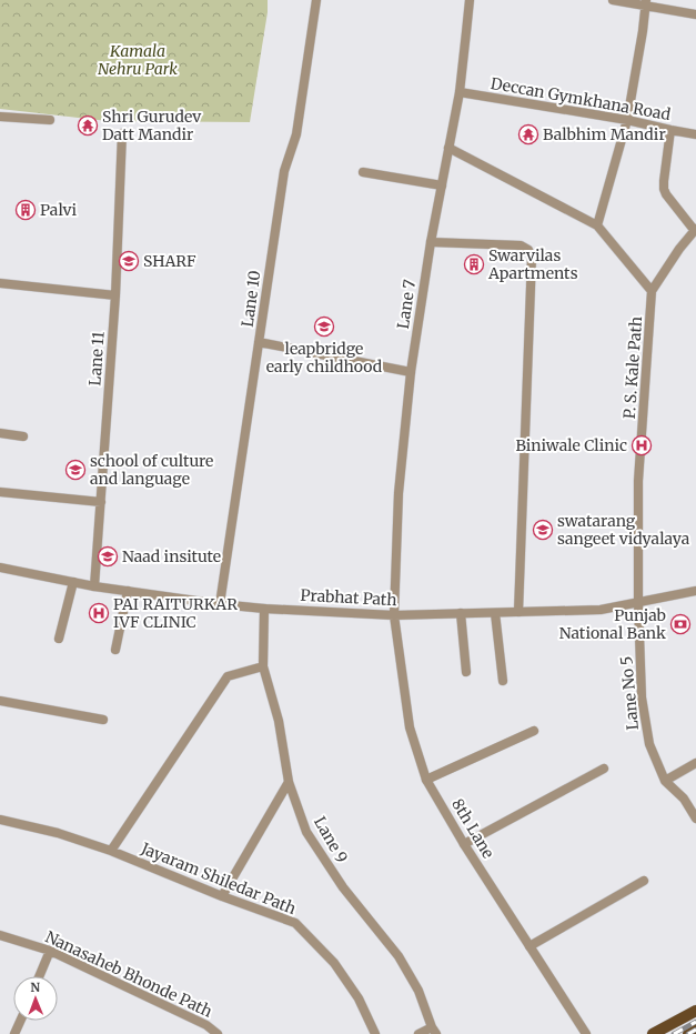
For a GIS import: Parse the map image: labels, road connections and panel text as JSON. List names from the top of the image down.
{
  "streets": {
    "street": [
      "Deccan Gymkhana Road",
      "Lane 10",
      "Lane 7",
      "Lane 11",
      "P. S. Kale Path",
      "Prabhat Path",
      "Lane No 5",
      "8th Lane",
      "Lane 9",
      "Jayaram Shiledar Path",
      "Nanasaheb Bhonde Path"
    ]
  },
  "crossings": [
    ["Deccan Gymkhana Road", "Lane 7"],
    ["Lane 10", "Prabhat Path"],
    ["Lane 7", "Prabhat Path"],
    ["Lane 7", "8th Lane"],
    ["Lane 11", "Prabhat Path"],
    ["P. S. Kale Path", "Prabhat Path"],
    ["P. S. Kale Path", "Lane No 5"],
    ["Prabhat Path", "Lane No 5"],
    ["Prabhat Path", "8th Lane"],
    ["Prabhat Path", "Lane 9"]
  ],
  "parks": ["Kamala Nehru Park"],
  "places": {
    "temple": ["Shri Gurudev Datt Mandir", "Balbhim Mandir"],
    "building": ["Palvi", "Swarvilas Apartments"],
    "school or university": [
      "SHARF",
      "leapbridge early childhood",
      "school of culture and language",
      "swatarang sangeet vidyalaya",
      "Naad insitute"
    ],
    "hospital": ["Biniwale Clinic", "PAI RAITURKAR IVF CLINIC"],
    "bank": ["Punjab National Bank"]
  },
  "north": "top"
}
